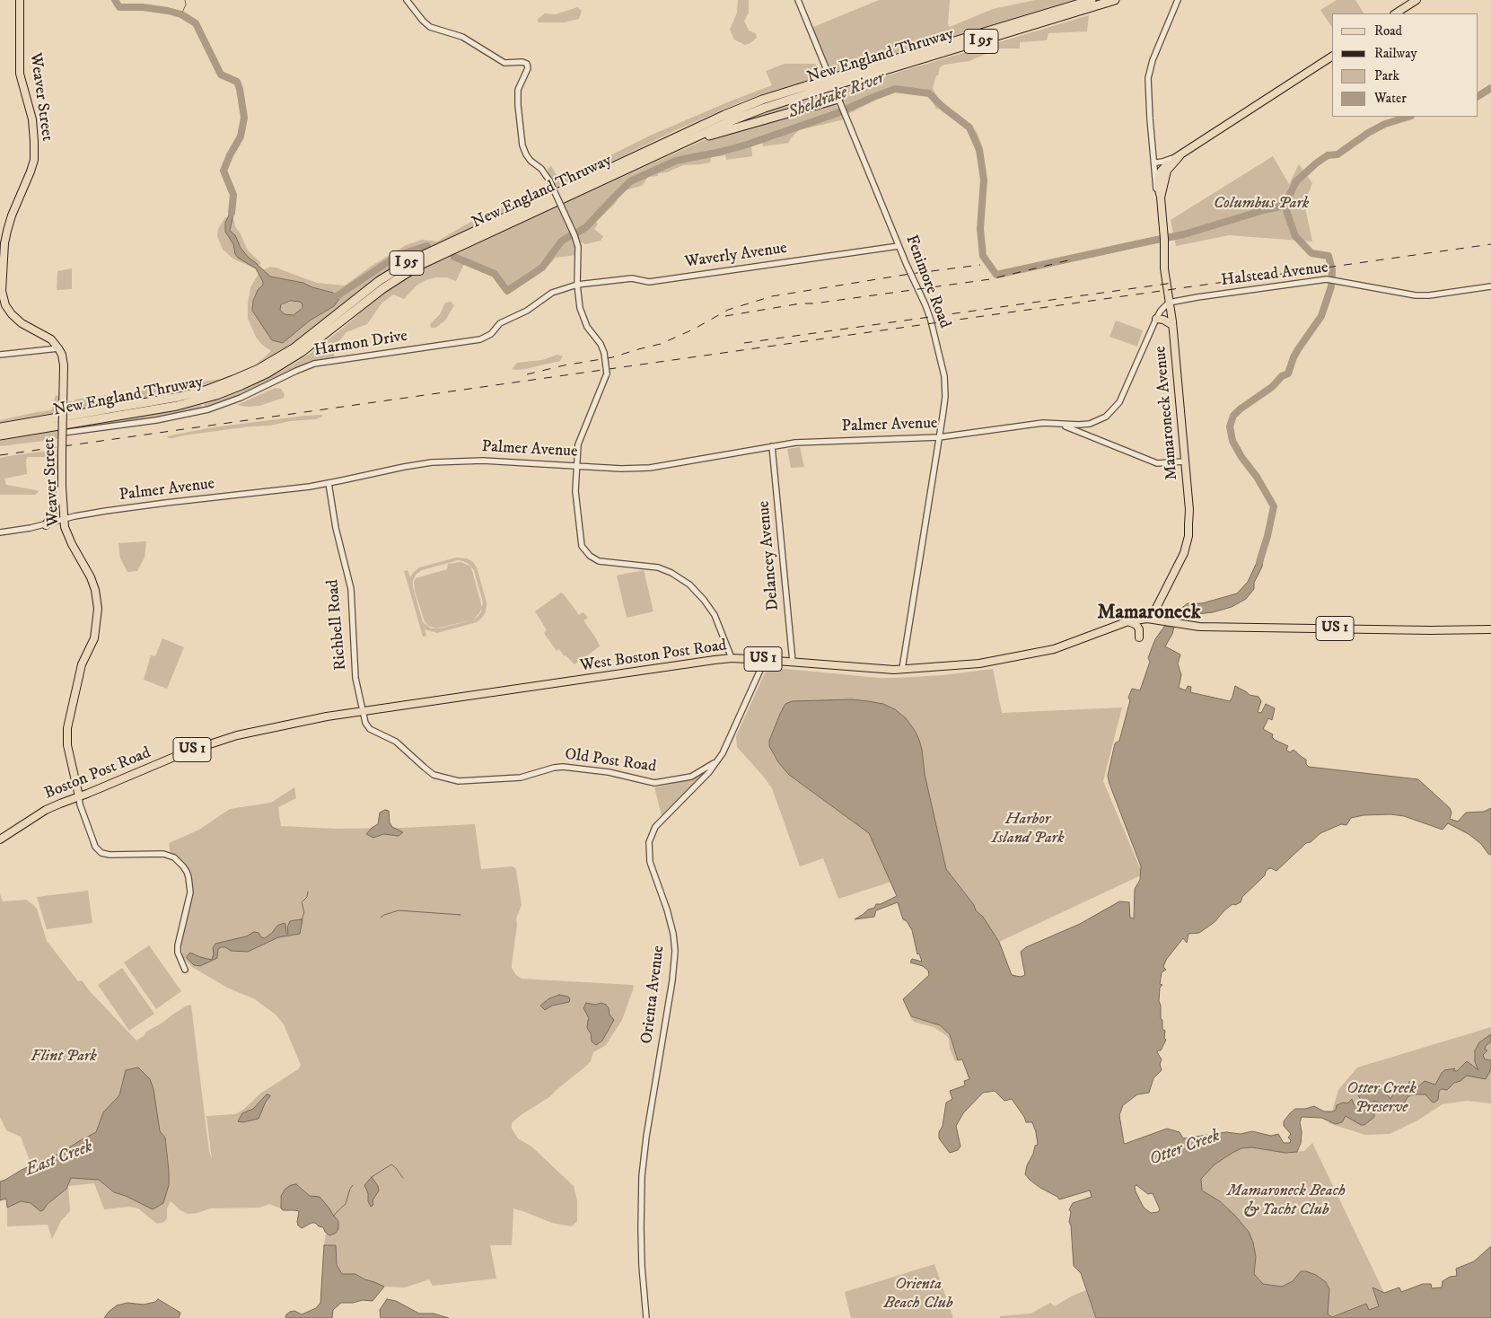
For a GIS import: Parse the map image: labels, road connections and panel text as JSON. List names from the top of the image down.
{
  "streets": {
    "highway": ["I 95", "New England Thruway"],
    "main road": [
      "Weaver Street",
      "Mamaroneck Avenue",
      "US 1",
      "West Boston Post Road",
      "Boston Post Road"
    ],
    "street": [
      "Waverly Avenue",
      "Halstead Avenue",
      "Fenimore Road",
      "Harmon Drive",
      "Palmer Avenue",
      "Delancey Avenue",
      "Richbell Road",
      "Old Post Road",
      "Orienta Avenue"
    ]
  },
  "crossings": [
    ["Weaver Street", "Harmon Drive"],
    ["Weaver Street", "Palmer Avenue"],
    ["Weaver Street", "Boston Post Road"],
    ["Waverly Avenue", "Fenimore Road"],
    ["Waverly Avenue", "Harmon Drive"],
    ["Halstead Avenue", "Mamaroneck Avenue"],
    ["Fenimore Road", "Palmer Avenue"],
    ["Fenimore Road", "West Boston Post Road"],
    ["Mamaroneck Avenue", "Palmer Avenue"],
    ["Mamaroneck Avenue", "US 1"],
    ["Mamaroneck Avenue", "West Boston Post Road"],
    ["Palmer Avenue", "Delancey Avenue"],
    ["Palmer Avenue", "Richbell Road"],
    ["Delancey Avenue", "West Boston Post Road"],
    ["Richbell Road", "West Boston Post Road"],
    ["Richbell Road", "Old Post Road"],
    ["US 1", "West Boston Post Road"],
    ["West Boston Post Road", "Old Post Road"],
    ["West Boston Post Road", "Boston Post Road"],
    ["West Boston Post Road", "Orienta Avenue"],
    ["Old Post Road", "Orienta Avenue"]
  ],
  "districts": ["Mamaroneck"],
  "water": ["Sheldrake River", "Otter Creek", "East Creek"],
  "parks": [
    "Columbus Park",
    "Harbor Island Park",
    "Flint Park",
    "Otter Creek Preserve",
    "Mamaroneck Beach & Yacht Club",
    "Orienta Beach Club"
  ],
  "legend": [
    "Road",
    "Railway",
    "Park",
    "Water"
  ]
}
